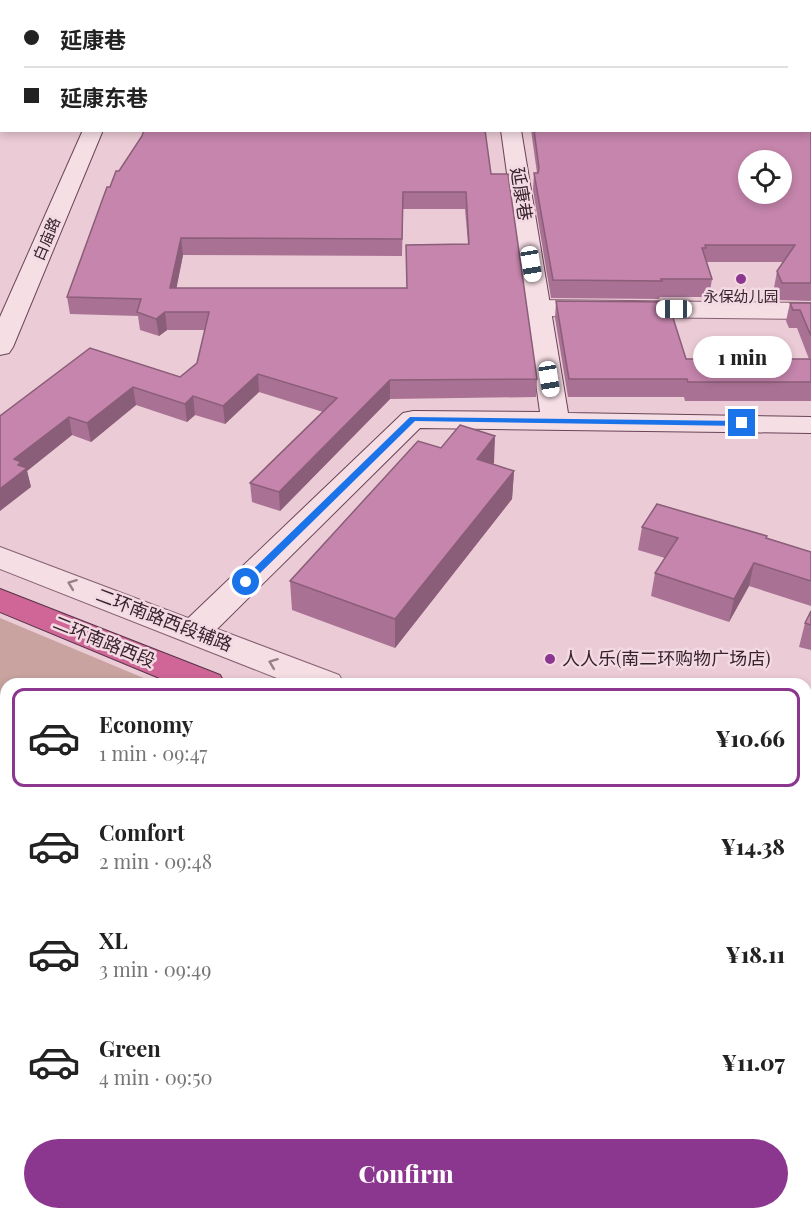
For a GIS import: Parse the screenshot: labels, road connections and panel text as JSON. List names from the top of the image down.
{
  "streets": {
    "highway": ["二环南路西段"],
    "street": ["延康巷", "白庙路", "二环南路西段辅路"]
  },
  "one_way": ["二环南路西段辅路"],
  "places": ["永保幼儿园", "人人乐(南二环购物广场店)"],
  "page": {
    "banner": ["延康巷", "延康东巷"],
    "bubble": "1 min",
    "list": [
      {
        "name": "Economy",
        "note": "1 min · 09:47",
        "value": "¥10.66"
      },
      {
        "name": "Comfort",
        "note": "2 min · 09:48",
        "value": "¥14.38"
      },
      {
        "name": "XL",
        "note": "3 min · 09:49",
        "value": "¥18.11"
      },
      {
        "name": "Green",
        "note": "4 min · 09:50",
        "value": "¥11.07"
      }
    ],
    "buttons": "Confirm"
  }
}
